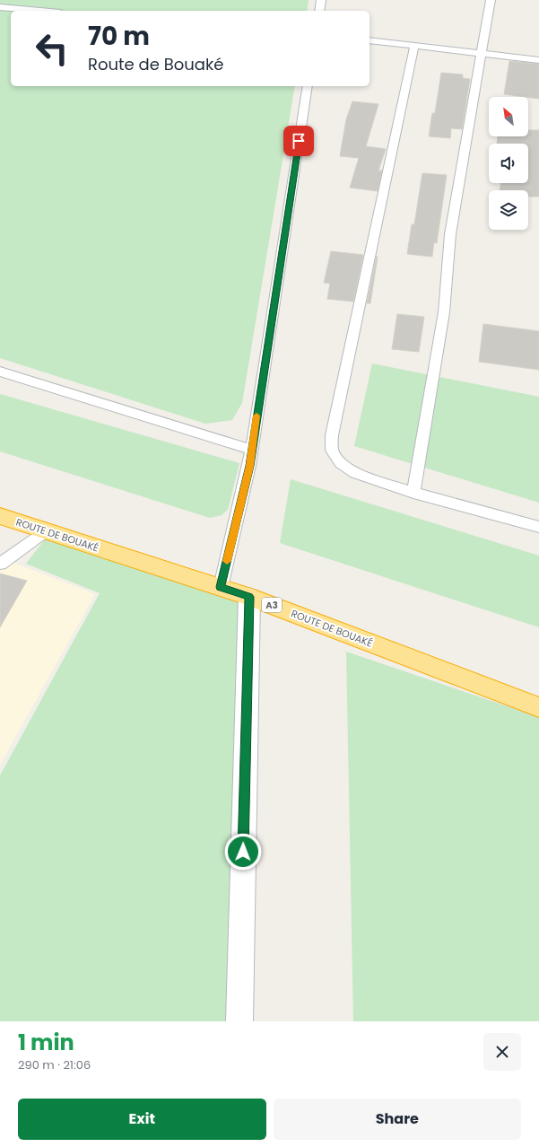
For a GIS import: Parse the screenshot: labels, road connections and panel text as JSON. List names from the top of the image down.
{
  "streets": {
    "highway": ["ROUTE DE BOUAKÉ", "A3"]
  },
  "north": "top left",
  "page": {
    "turn": ["70 m", "Route de Bouaké"],
    "heading": ["1 min", "290 m · 21:06"],
    "buttons": ["Exit", "Share"]
  }
}
